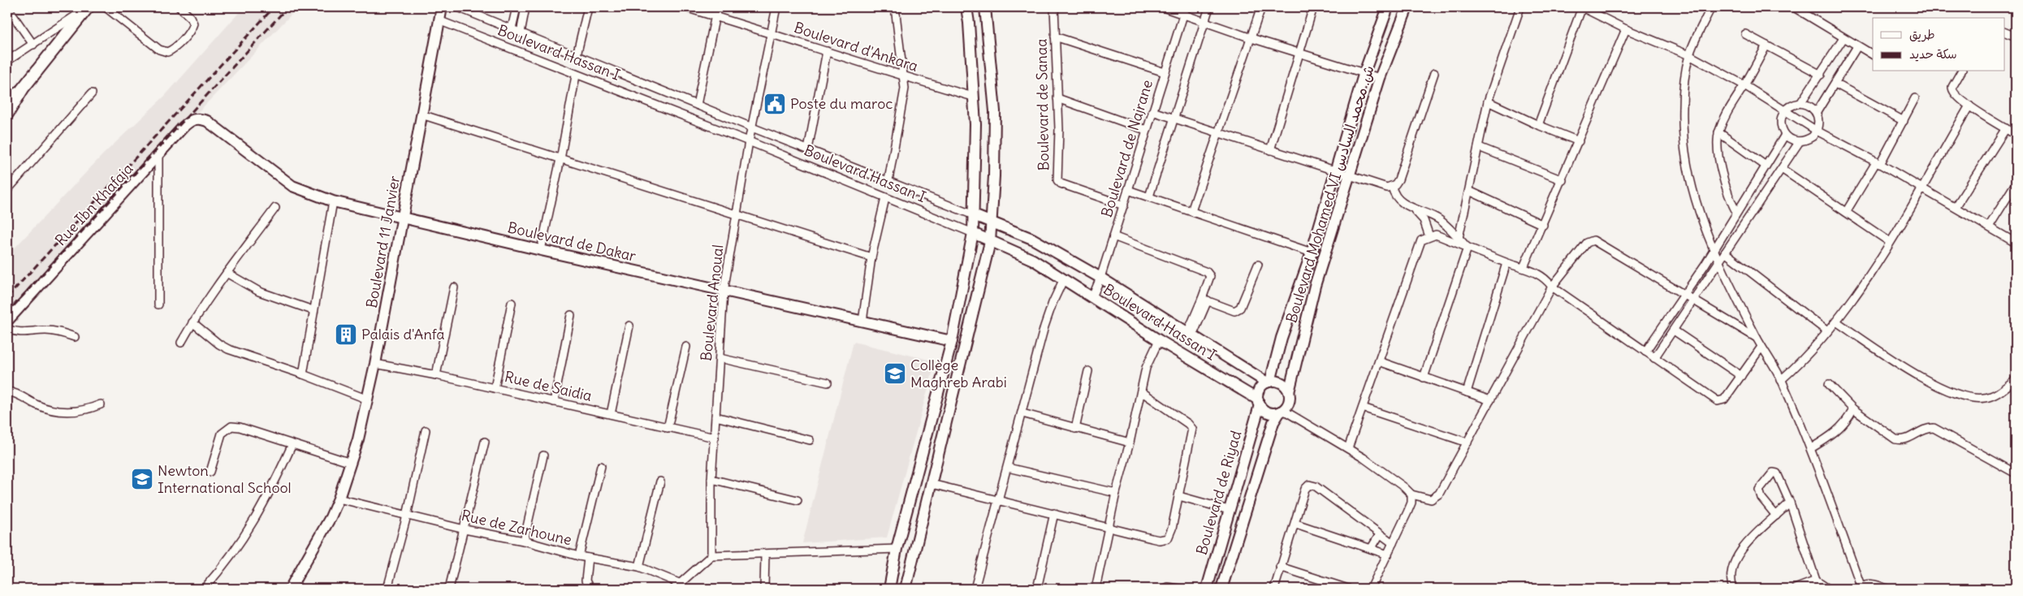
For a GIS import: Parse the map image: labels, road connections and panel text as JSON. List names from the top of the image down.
{
  "streets": {
    "main road": [
      "Boulevard Hassan I",
      "Boulevard Mohamed VI ش. محمد السادس",
      "Rue Ibn Khafaja",
      "Boulevard 11 Janvier",
      "Boulevard de Dakar",
      "Boulevard de Riyad"
    ],
    "street": [
      "Boulevard d'Ankara",
      "Boulevard de Sanaa",
      "Boulevard de Najrane",
      "Boulevard Anoual",
      "Rue de Saidia",
      "Rue de Zarhoune"
    ]
  },
  "crossings": [
    ["Boulevard d'Ankara", "Boulevard Anoual"],
    ["Boulevard Hassan I", "Boulevard de Najrane"],
    ["Boulevard Hassan I", "Boulevard Mohamed VI ش. محمد السادس"],
    ["Boulevard Hassan I", "Boulevard 11 Janvier"],
    ["Boulevard Hassan I", "Boulevard Anoual"],
    ["Boulevard Hassan I", "Boulevard de Riyad"],
    ["Boulevard de Sanaa", "Boulevard de Najrane"],
    ["Boulevard Mohamed VI ش. محمد السادس", "Boulevard de Riyad"],
    ["Rue Ibn Khafaja", "Boulevard de Dakar"],
    ["Boulevard 11 Janvier", "Boulevard de Dakar"],
    ["Boulevard 11 Janvier", "Rue de Saidia"],
    ["Boulevard 11 Janvier", "Rue de Zarhoune"],
    ["Boulevard de Dakar", "Boulevard Anoual"],
    ["Boulevard Anoual", "Rue de Saidia"]
  ],
  "places": {
    "public building": ["Poste du maroc"],
    "building": ["Palais d'Anfa"],
    "school or university": ["Collège Maghreb Arabi", "Newton International School"]
  },
  "legend": ["طريق", "سكة حديد"]
}
